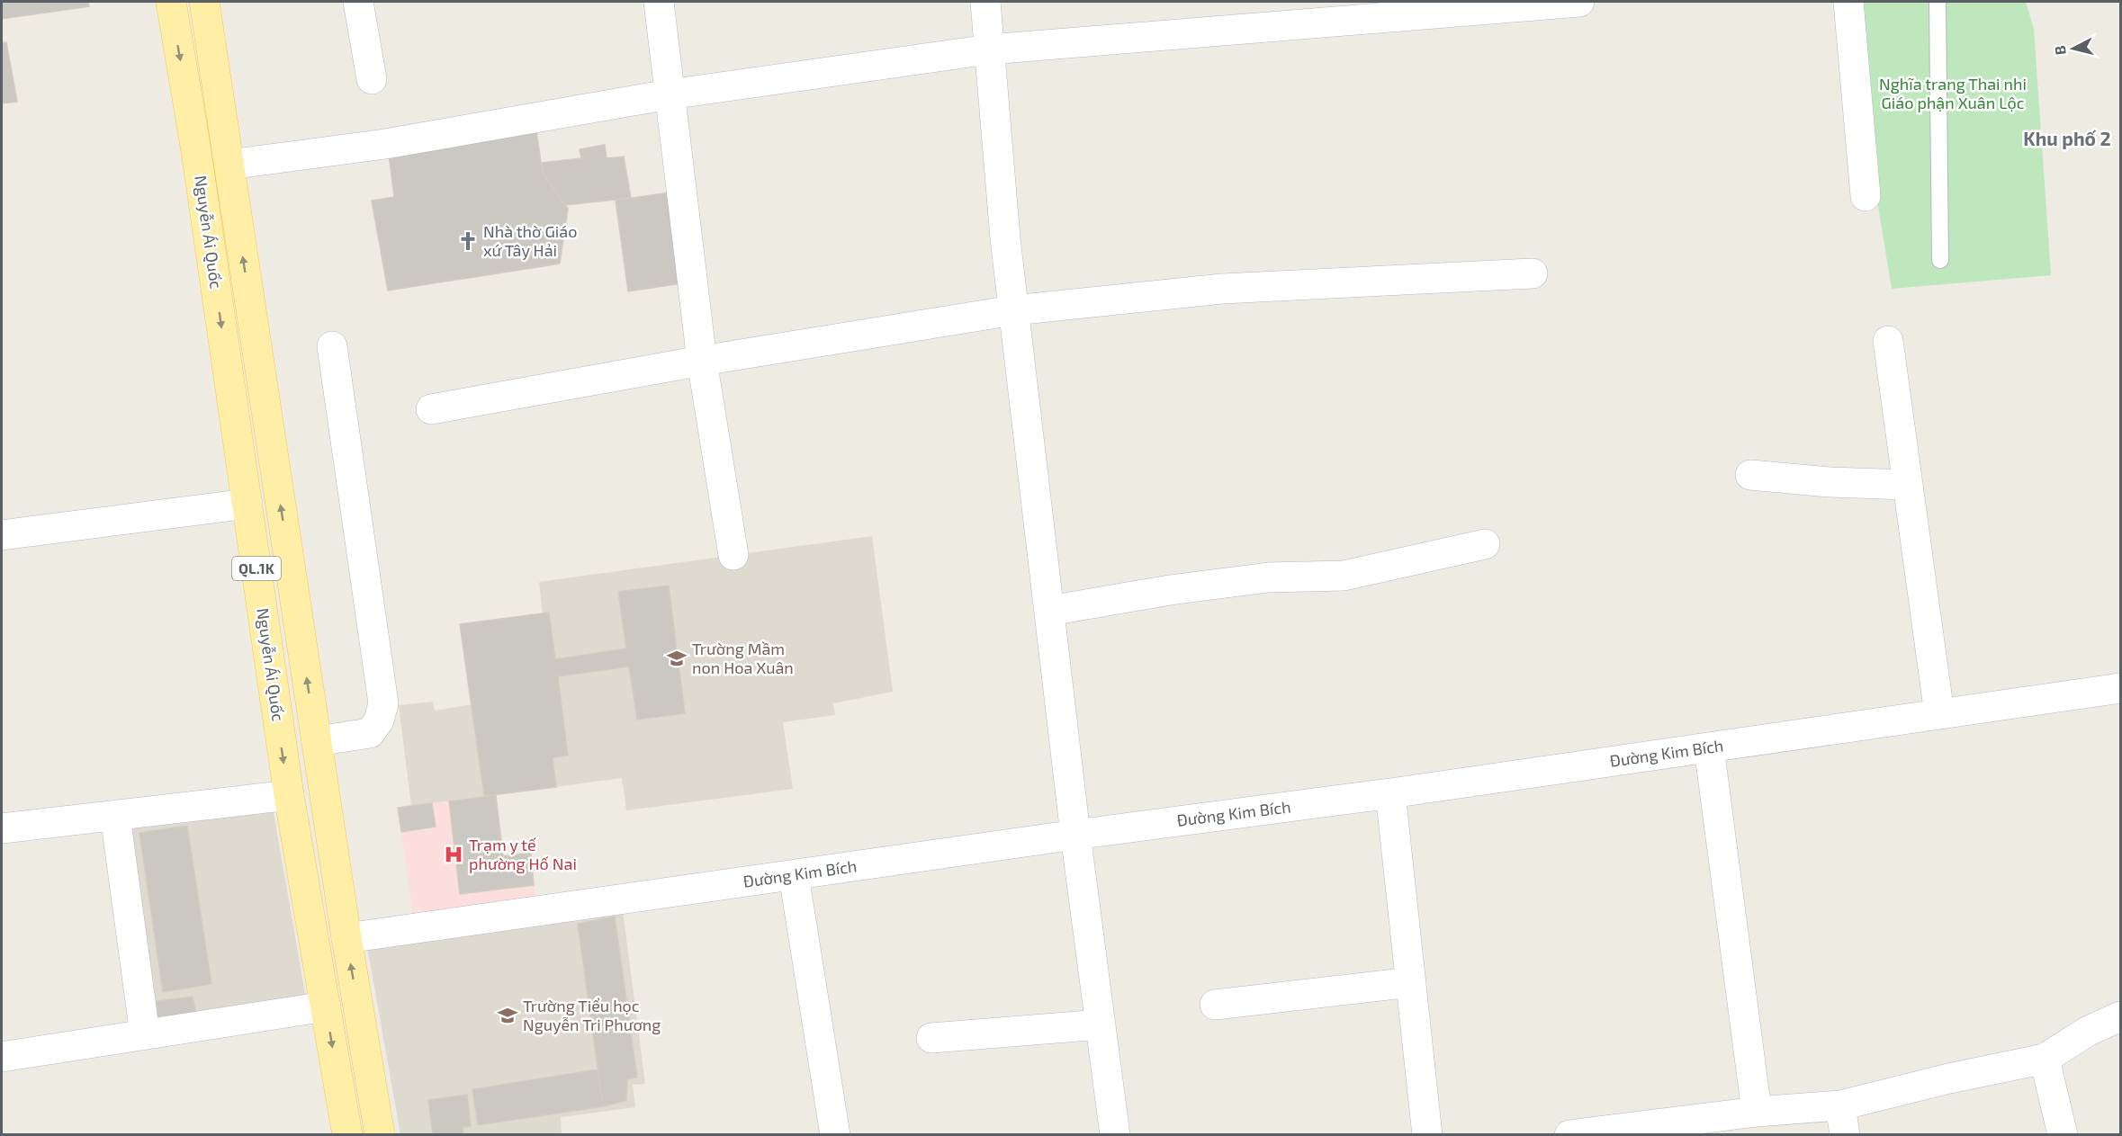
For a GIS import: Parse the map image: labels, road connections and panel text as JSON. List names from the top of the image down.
{
  "streets": {
    "main road": ["Nguyễn Ái Quốc", "QL.1K"],
    "street": ["Đường Kim Bích"]
  },
  "crossings": [
    ["Nguyễn Ái Quốc", "Đường Kim Bích"]
  ],
  "districts": ["Khu phố 2"],
  "parks": ["Nghĩa trang Thai nhi Giáo phận Xuân Lộc"],
  "places": {
    "church": ["Nhà thờ Giáo xứ Tây Hải"],
    "school or university": ["Trường Mầm non Hoa Xuân", "Trường Tiểu học Nguyễn Tri Phương"],
    "hospital": ["Trạm y tế phường Hố Nai"]
  },
  "north": "left"
}
